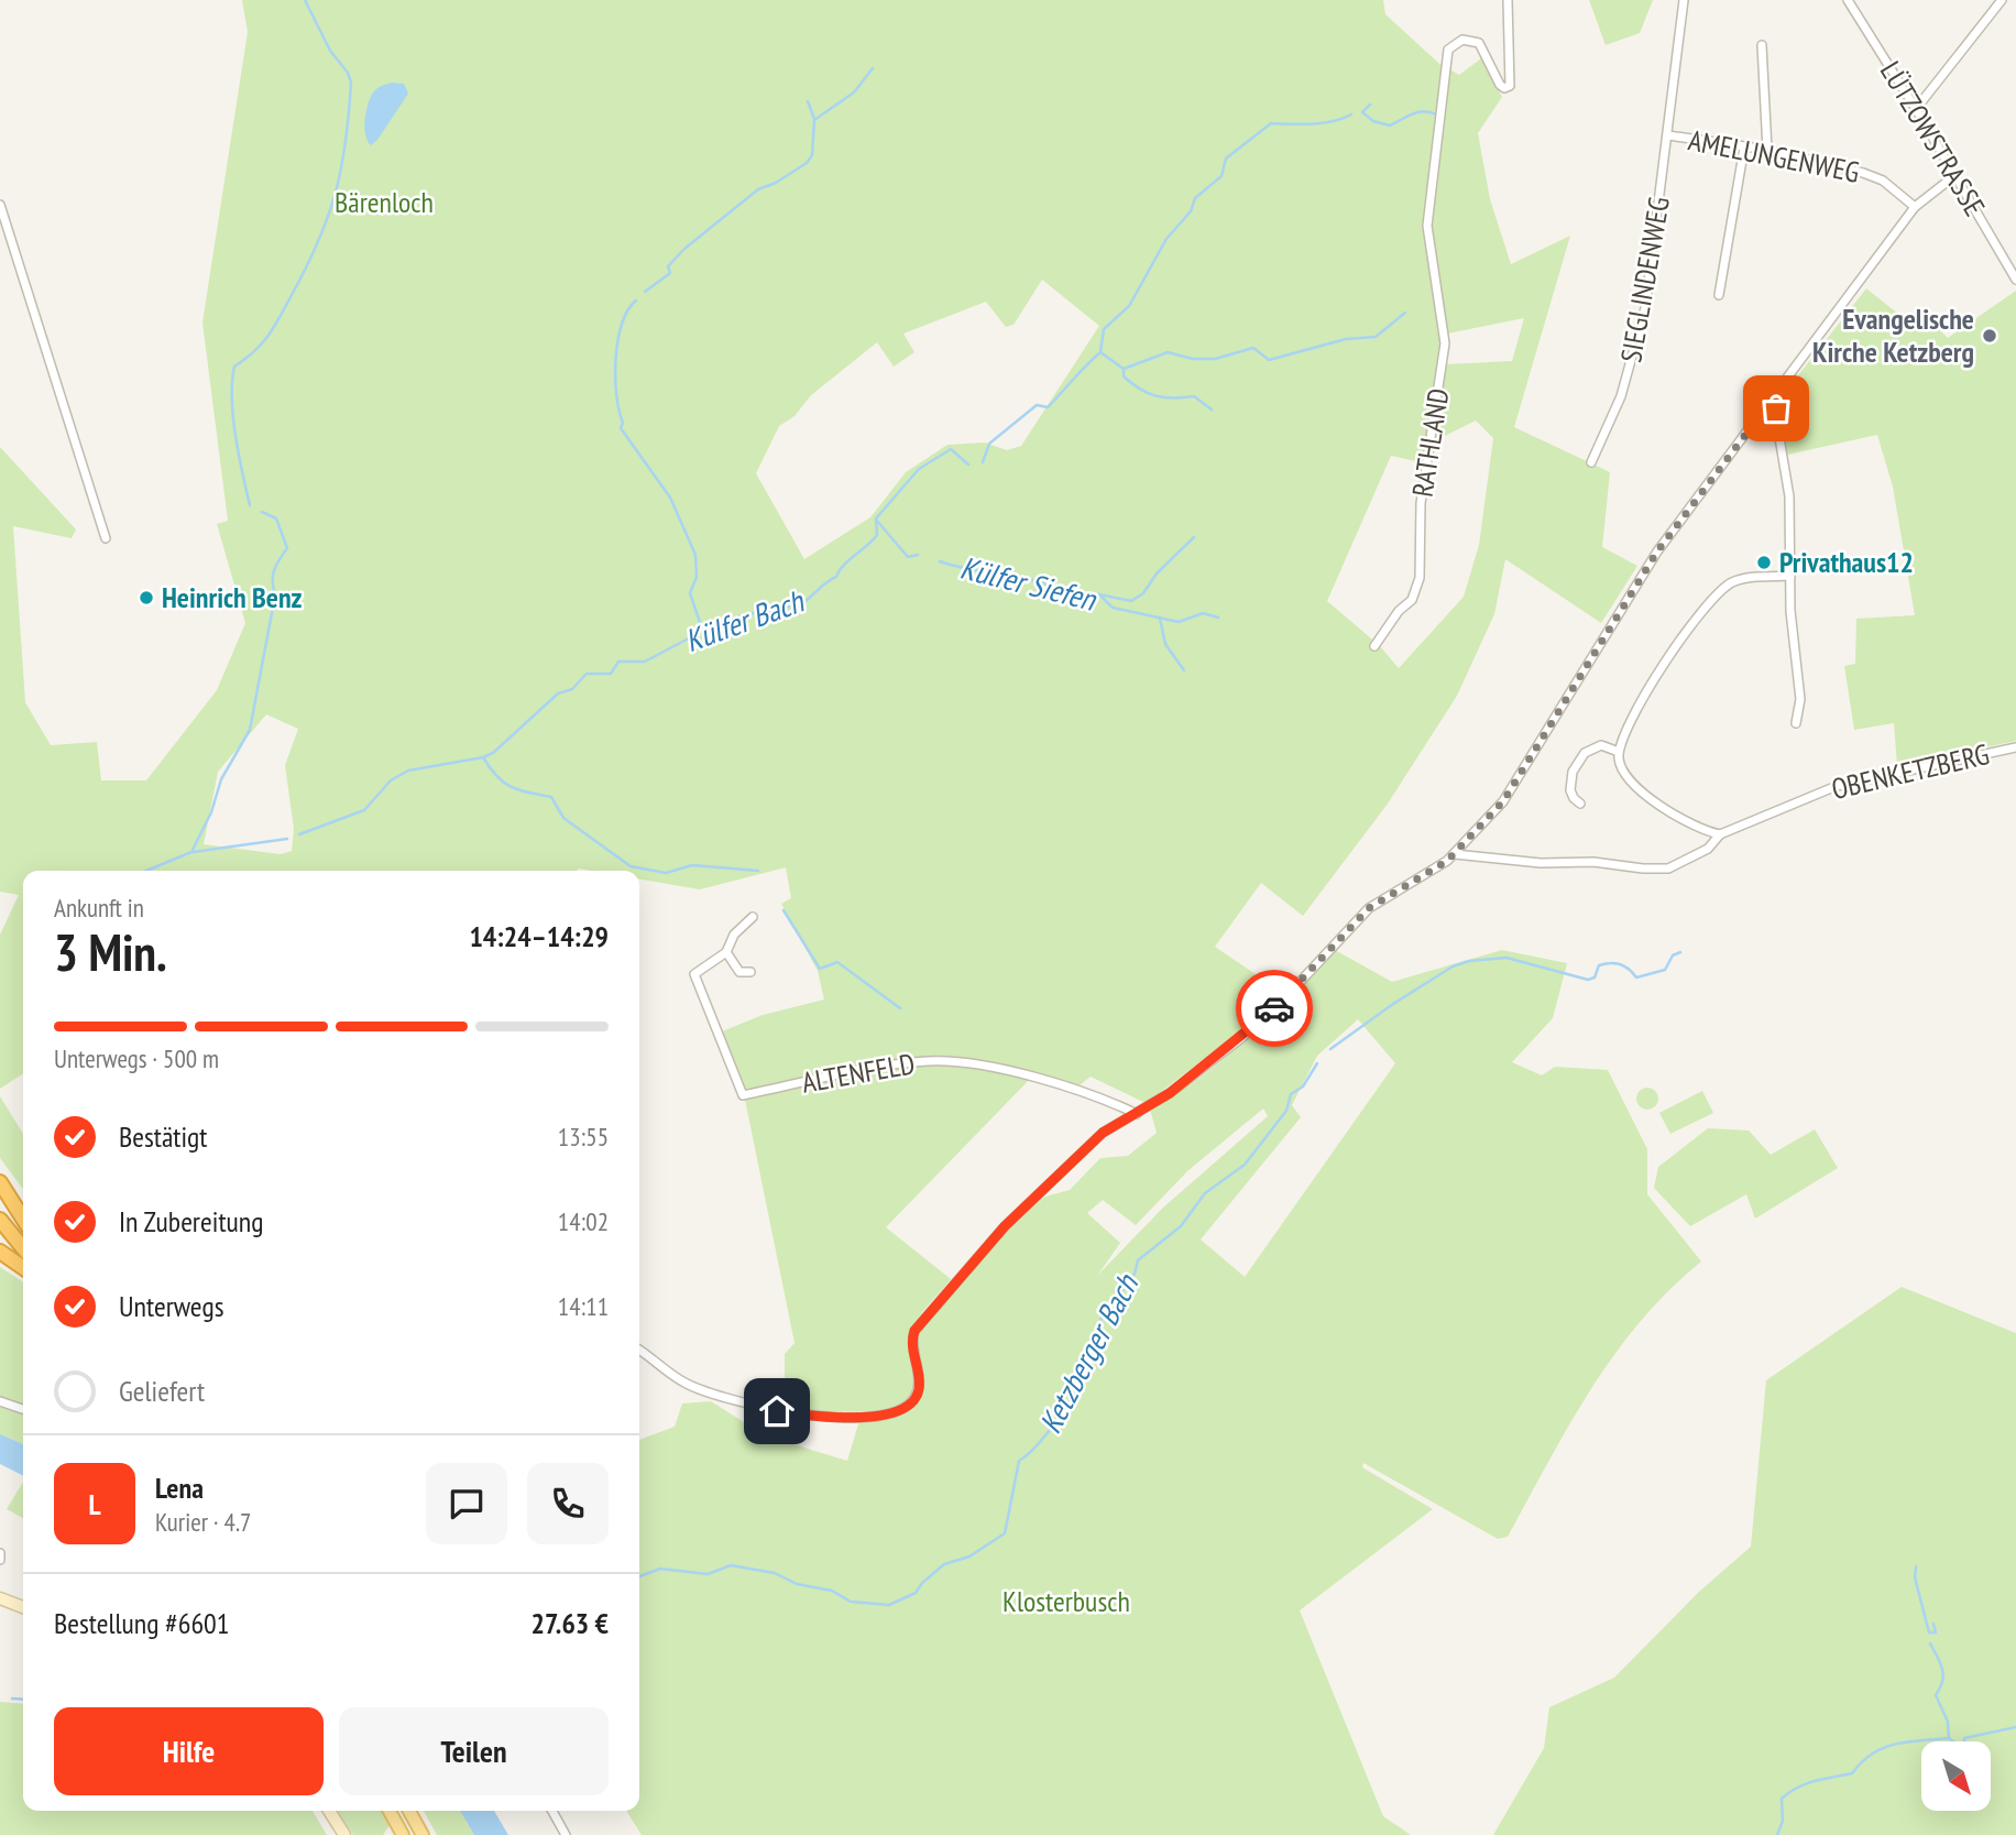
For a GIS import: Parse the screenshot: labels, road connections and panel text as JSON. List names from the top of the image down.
{
  "streets": {
    "street": [
      "LÜTZOWSTRASSE",
      "AMELUNGENWEG",
      "SIEGLINDENWEG",
      "RATHLAND",
      "OBENKETZBERG",
      "ALTENFELD"
    ]
  },
  "crossings": [
    ["AMELUNGENWEG", "SIEGLINDENWEG"]
  ],
  "water": ["Külfer Siefen", "Külfer Bach", "Ketzberger Bach"],
  "parks": ["Bärenloch", "Klosterbusch"],
  "places": ["Evangelische Kirche Ketzberg", "Privathaus12", "Heinrich Benz"],
  "north": "bottom right",
  "page": {
    "heading": ["3 Min.", "Ankunft in", "14:24–14:29"],
    "panel": [
      "Lena",
      "Kurier · 4.7",
      "Bestellung #6601",
      "27.63 €"
    ],
    "bar": "Unterwegs · 500 m",
    "list": [
      ["Bestätigt", "13:55"],
      ["In Zubereitung", "14:02"],
      ["Unterwegs", "14:11"],
      "Geliefert"
    ],
    "round": "L",
    "buttons": ["Hilfe", "Teilen"]
  }
}
